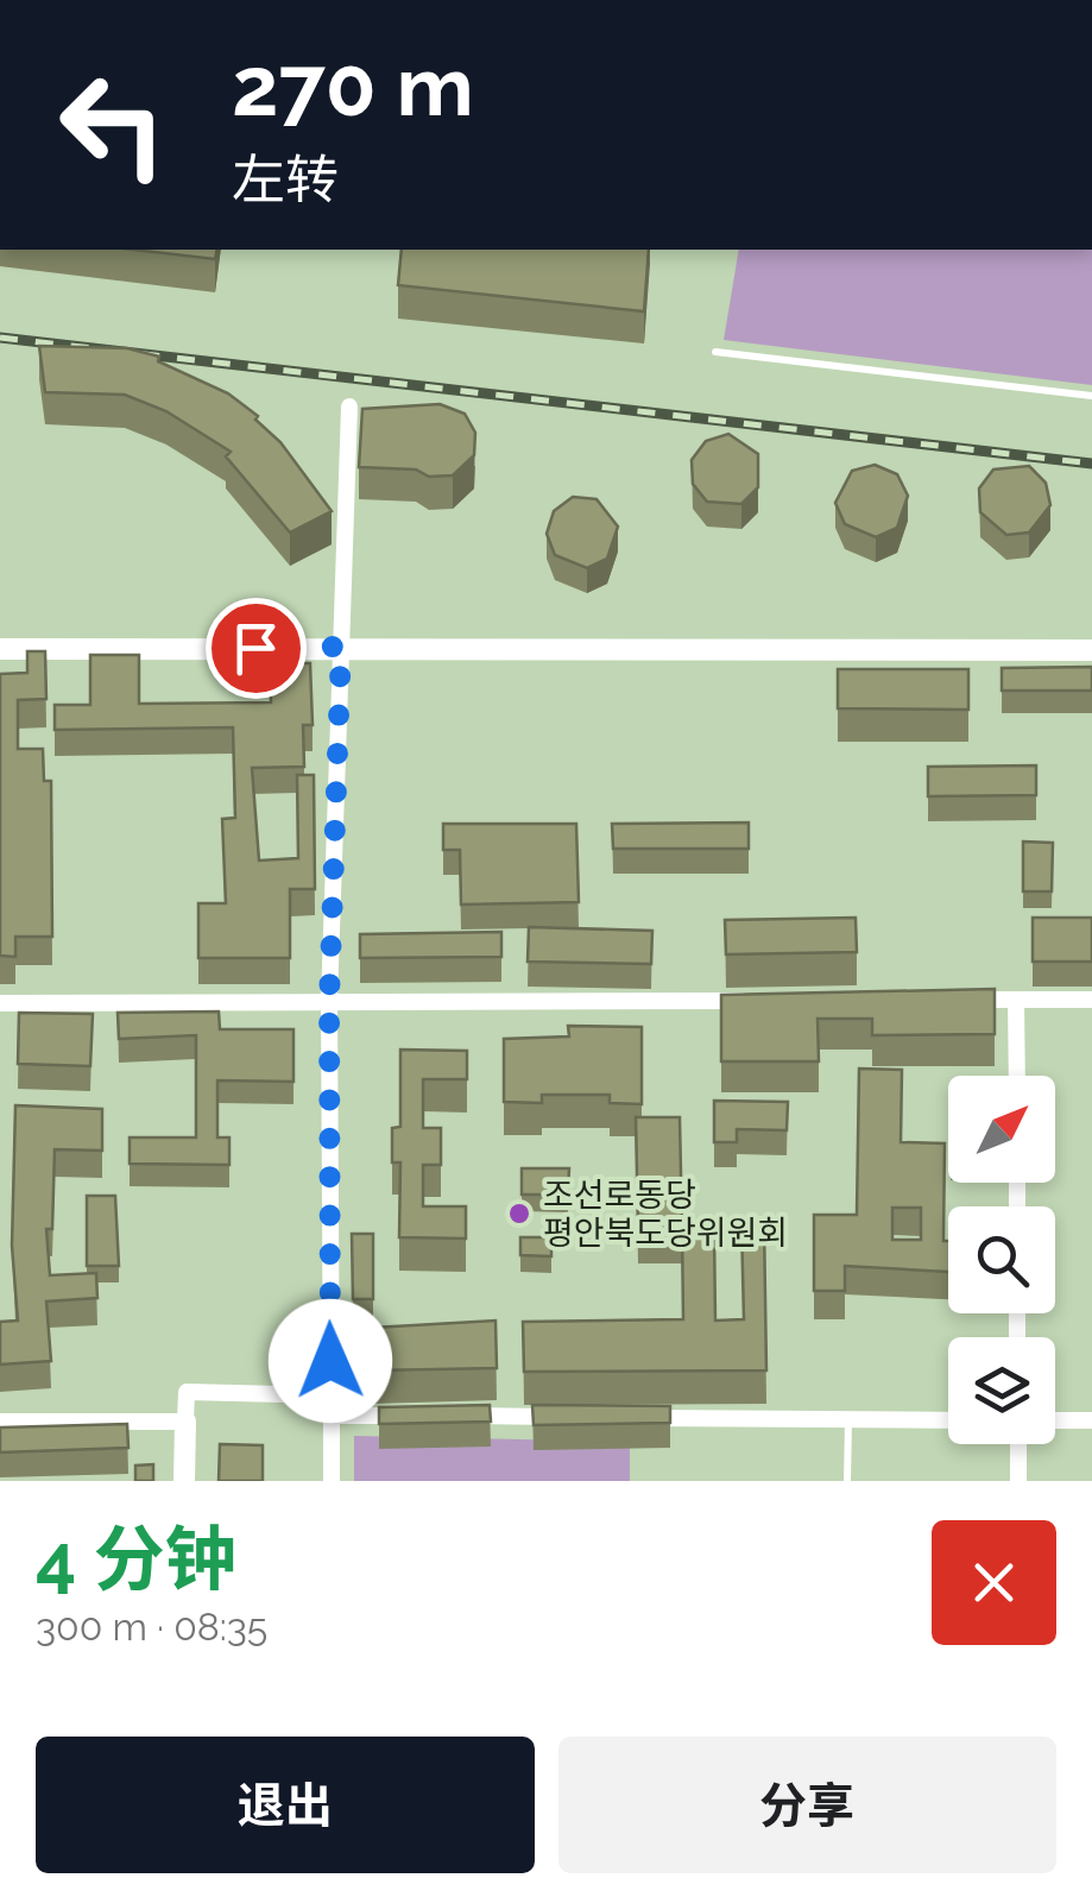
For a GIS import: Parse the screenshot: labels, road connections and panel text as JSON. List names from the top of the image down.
{
  "places": ["조선로동당 평안북도당위원회"],
  "north": "top right",
  "page": {
    "turn": ["270 m", "左转"],
    "heading": ["4 分钟", "300 m · 08:35"],
    "buttons": ["退出", "分享"]
  }
}
